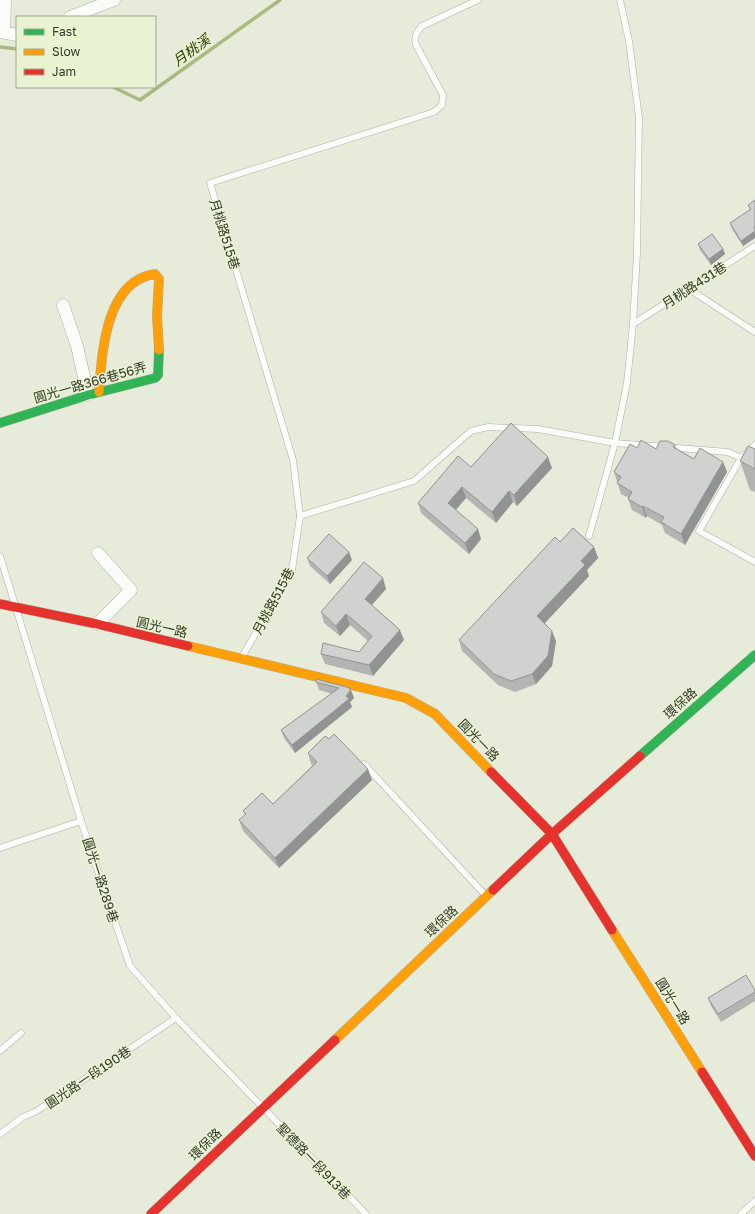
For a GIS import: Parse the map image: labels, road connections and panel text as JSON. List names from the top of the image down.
{
  "streets": {
    "street": ["圓光一路366巷56弄", "圓光一路", "環保路"],
    "lane": [
      "月桃路515巷",
      "月桃路431巷",
      "圓光一路289巷",
      "圓光路一段190巷",
      "聖德路一段913巷"
    ]
  },
  "crossings": [
    ["月桃路515巷", "圓光一路"],
    ["圓光一路", "環保路"],
    ["圓光一路", "圓光一路289巷"],
    ["環保路", "圓光一路289巷"],
    ["環保路", "聖德路一段913巷"],
    ["圓光一路289巷", "圓光路一段190巷"],
    ["圓光一路289巷", "聖德路一段913巷"]
  ],
  "water": ["月桃溪"],
  "legend": ["Fast", "Slow", "Jam"]
}
